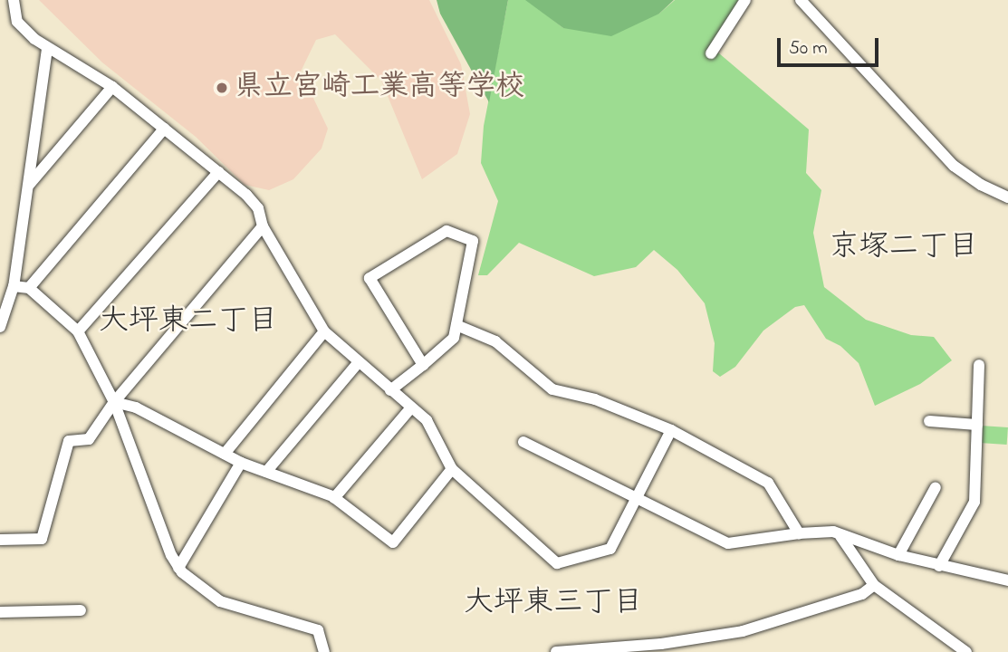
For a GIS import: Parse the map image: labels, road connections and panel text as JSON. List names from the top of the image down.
{
  "districts": ["京塚二丁目", "大坪東二丁目", "大坪東三丁目"],
  "places": ["県立宮崎工業高等学校"],
  "scale_bar": "50 m"
}
